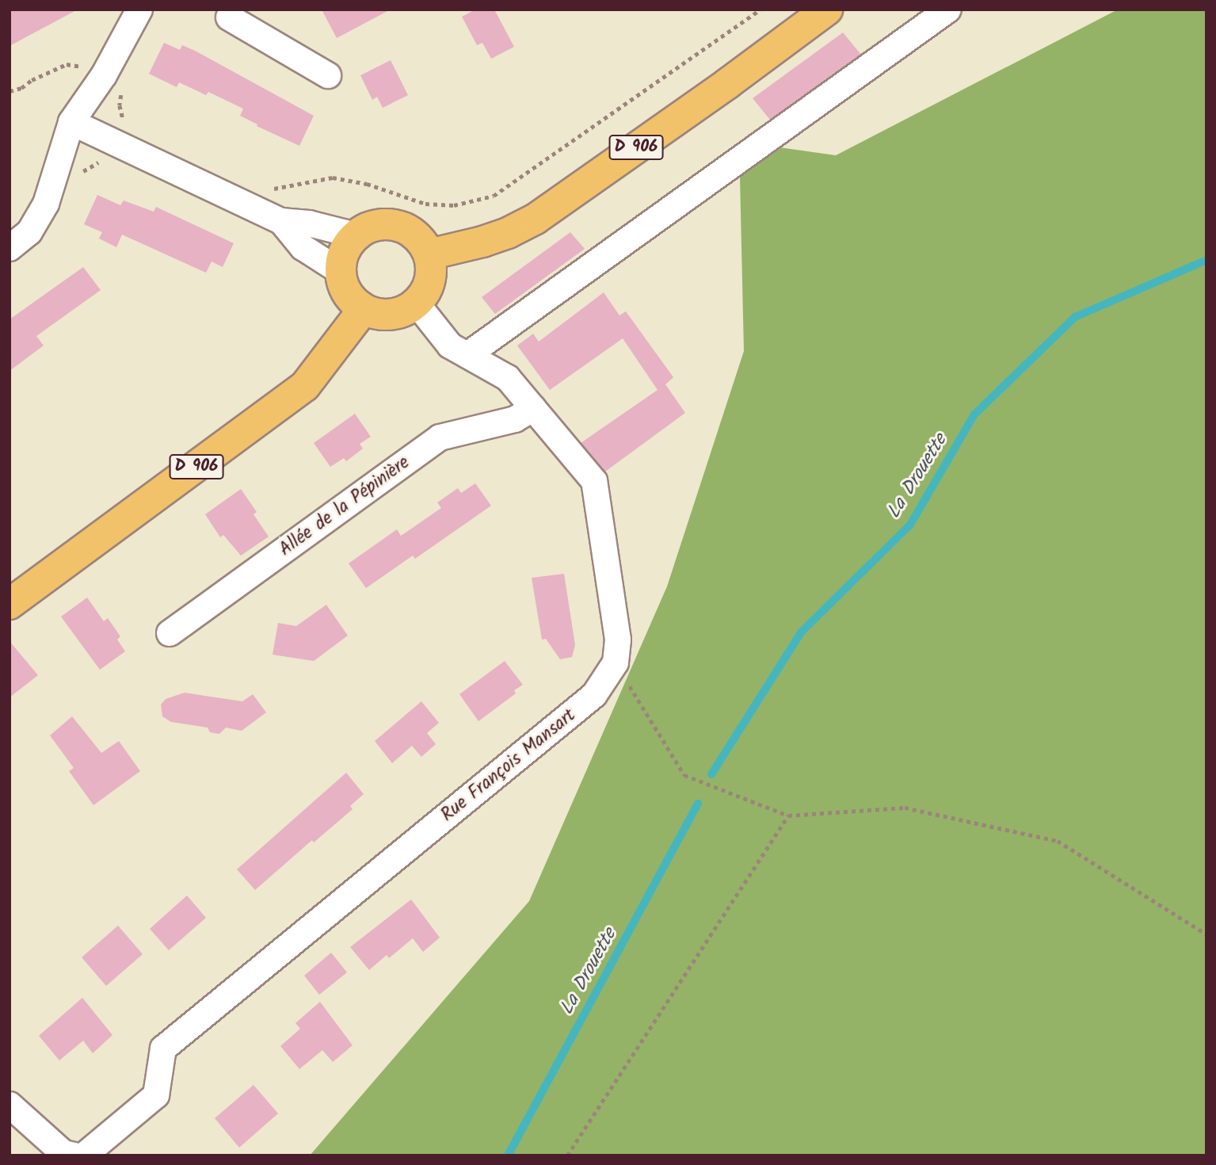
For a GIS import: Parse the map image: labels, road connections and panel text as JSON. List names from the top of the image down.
{
  "streets": {
    "main road": ["D 906"],
    "street": ["Allée de la Pépinière", "Rue François Mansart"]
  },
  "crossings": [
    ["D 906", "Rue François Mansart"],
    ["Allée de la Pépinière", "Rue François Mansart"]
  ],
  "water": ["La Drouette"]
}
